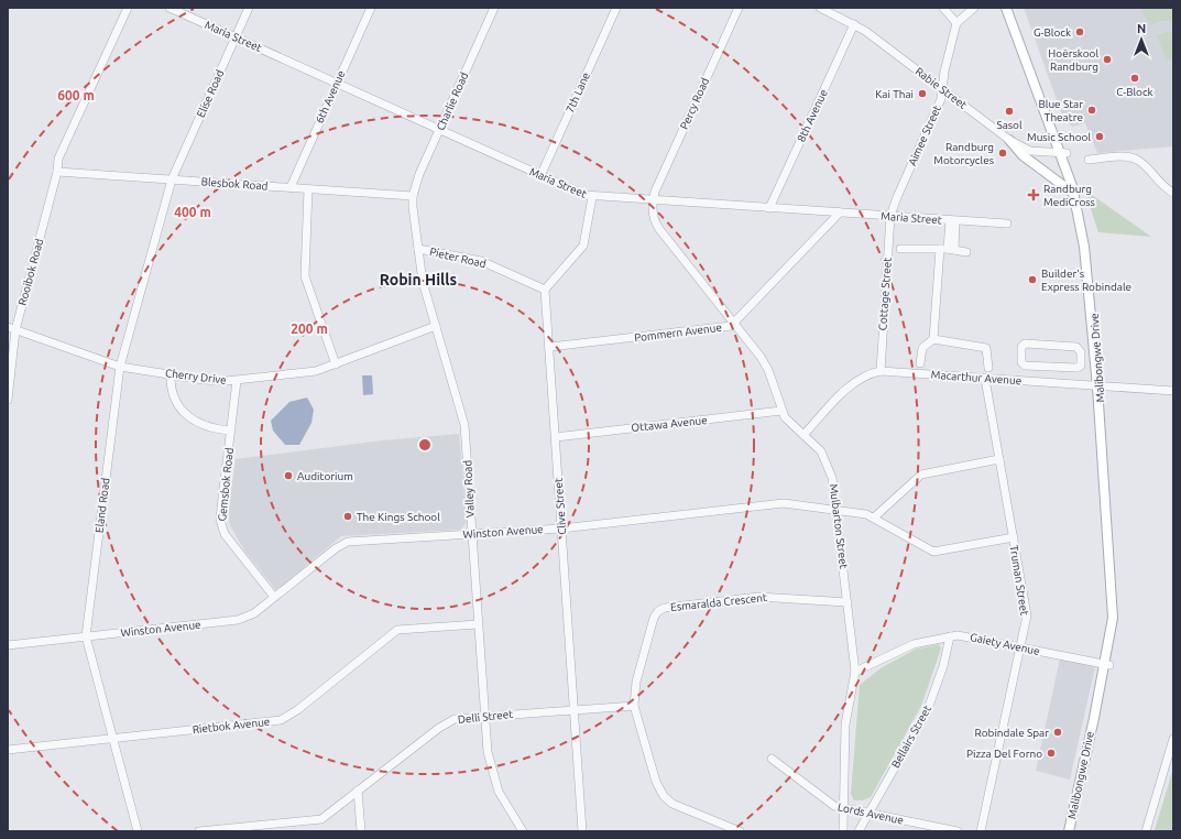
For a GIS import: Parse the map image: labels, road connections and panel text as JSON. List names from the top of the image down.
{
  "streets": {
    "main road": ["Malibongwe Drive"],
    "street": [
      "Maria Street",
      "Rabie Street",
      "7th Lane",
      "Elise Road",
      "6th Avenue",
      "Charlie Road",
      "Percy Road",
      "8th Avenue",
      "Aimee Street",
      "Blesbok Road",
      "Pieter Road",
      "Rooibok Road",
      "Cottage Street",
      "Pommern Avenue",
      "Cherry Drive",
      "Macarthur Avenue",
      "Ottawa Avenue",
      "Gemsbok Road",
      "Valley Road",
      "Eland Road",
      "Clive Street",
      "Mulbarton Street",
      "Winston Avenue",
      "Truman Street",
      "Esmaralda Crescent",
      "Gaiety Avenue",
      "Delli Street",
      "Rietbok Avenue",
      "Bellairs Street",
      "Lords Avenue"
    ]
  },
  "crossings": [
    ["Maria Street", "7th Lane"],
    ["Maria Street", "Elise Road"],
    ["Maria Street", "6th Avenue"],
    ["Maria Street", "Charlie Road"],
    ["Maria Street", "Percy Road"],
    ["Maria Street", "8th Avenue"],
    ["Maria Street", "Aimee Street"],
    ["Maria Street", "Cottage Street"],
    ["Maria Street", "Pommern Avenue"],
    ["Maria Street", "Mulbarton Street"],
    ["Rabie Street", "8th Avenue"],
    ["Rabie Street", "Aimee Street"],
    ["Rabie Street", "Malibongwe Drive"],
    ["Elise Road", "Blesbok Road"],
    ["Elise Road", "Eland Road"],
    ["6th Avenue", "Blesbok Road"],
    ["Charlie Road", "Blesbok Road"],
    ["Charlie Road", "Valley Road"],
    ["Percy Road", "Mulbarton Street"],
    ["Aimee Street", "Cottage Street"],
    ["Blesbok Road", "Rooibok Road"],
    ["Blesbok Road", "Valley Road"],
    ["Blesbok Road", "Eland Road"],
    ["Pieter Road", "Valley Road"],
    ["Pieter Road", "Clive Street"],
    ["Rooibok Road", "Cherry Drive"],
    ["Cottage Street", "Macarthur Avenue"],
    ["Pommern Avenue", "Clive Street"],
    ["Pommern Avenue", "Mulbarton Street"],
    ["Malibongwe Drive", "Macarthur Avenue"],
    ["Malibongwe Drive", "Gaiety Avenue"],
    ["Cherry Drive", "Gemsbok Road"],
    ["Cherry Drive", "Valley Road"],
    ["Cherry Drive", "Eland Road"],
    ["Macarthur Avenue", "Mulbarton Street"],
    ["Macarthur Avenue", "Truman Street"],
    ["Ottawa Avenue", "Clive Street"],
    ["Ottawa Avenue", "Mulbarton Street"],
    ["Gemsbok Road", "Winston Avenue"],
    ["Valley Road", "Winston Avenue"],
    ["Valley Road", "Delli Street"],
    ["Valley Road", "Rietbok Avenue"],
    ["Eland Road", "Winston Avenue"],
    ["Eland Road", "Rietbok Avenue"],
    ["Clive Street", "Winston Avenue"],
    ["Clive Street", "Delli Street"],
    ["Mulbarton Street", "Winston Avenue"],
    ["Mulbarton Street", "Esmaralda Crescent"],
    ["Mulbarton Street", "Gaiety Avenue"],
    ["Mulbarton Street", "Lords Avenue"],
    ["Winston Avenue", "Truman Street"],
    ["Truman Street", "Gaiety Avenue"],
    ["Esmaralda Crescent", "Delli Street"],
    ["Gaiety Avenue", "Bellairs Street"],
    ["Bellairs Street", "Lords Avenue"]
  ],
  "districts": ["Robin Hills"],
  "places": {
    "other": [
      "G-Block",
      "Hoërskool Randburg",
      "C-Block",
      "Kai Thai",
      "Blue Star Theatre",
      "Sasol",
      "Music School",
      "Randburg Motorcycles",
      "Builder's Express Robindale",
      "Auditorium",
      "The Kings School",
      "Robindale Spar",
      "Pizza Del Forno"
    ],
    "health": ["Randburg MediCross"]
  },
  "north": "top",
  "rings": ["600 m", "400 m", "200 m"]
}
